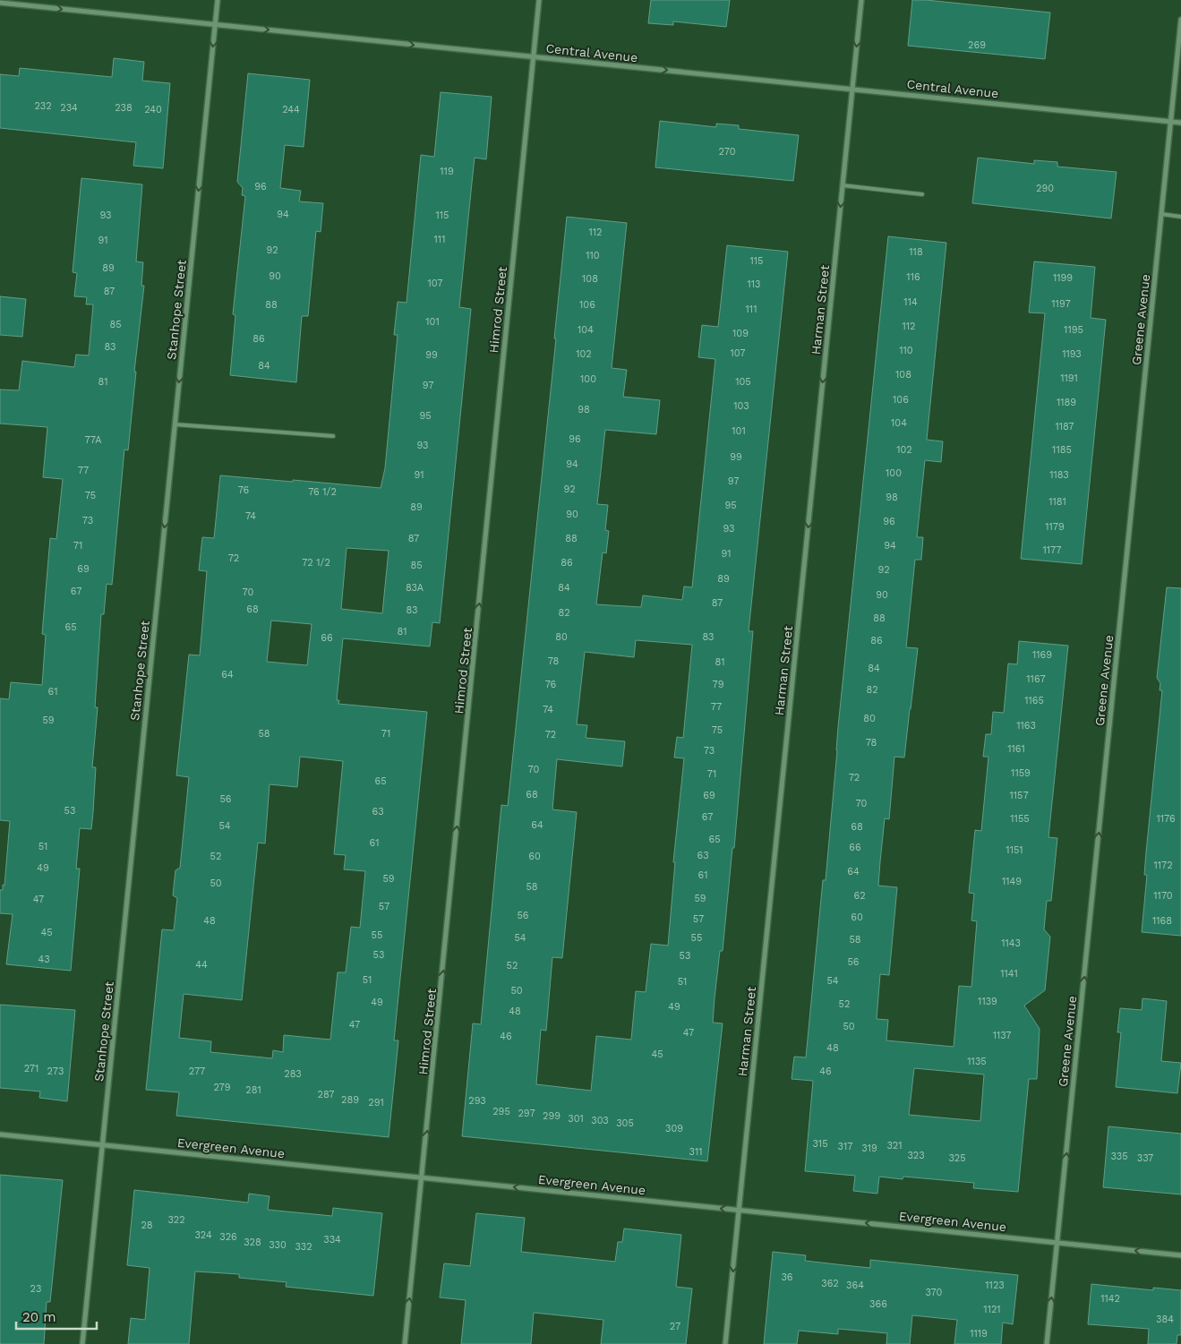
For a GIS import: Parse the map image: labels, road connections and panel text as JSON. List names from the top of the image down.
{
  "streets": {
    "street": [
      "Central Avenue",
      "Stanhope Street",
      "Himrod Street",
      "Harman Street",
      "Greene Avenue",
      "Evergreen Avenue"
    ]
  },
  "crossings": [
    ["Central Avenue", "Stanhope Street"],
    ["Central Avenue", "Himrod Street"],
    ["Central Avenue", "Harman Street"],
    ["Central Avenue", "Greene Avenue"],
    ["Stanhope Street", "Evergreen Avenue"],
    ["Himrod Street", "Evergreen Avenue"],
    ["Harman Street", "Evergreen Avenue"],
    ["Greene Avenue", "Evergreen Avenue"]
  ],
  "one_way": [
    "Central Avenue",
    "Stanhope Street",
    "Himrod Street",
    "Harman Street",
    "Greene Avenue",
    "Evergreen Avenue"
  ],
  "house_numbers": [
    "269",
    "232",
    "234",
    "238",
    "240",
    "244",
    "270",
    "119",
    "96",
    "290",
    "94",
    "93",
    "115",
    "112",
    "111",
    "91",
    "92",
    "118",
    "110",
    "115",
    "89",
    "90",
    "116",
    "1199",
    "108",
    "107",
    "113",
    "87",
    "114",
    "1197",
    "88",
    "106",
    "111",
    "101",
    "85",
    "112",
    "104",
    "1195",
    "109",
    "86",
    "83",
    "110",
    "107",
    "102",
    "1193",
    "99",
    "84",
    "108",
    "1191",
    "100",
    "81",
    "105",
    "97",
    "106",
    "1189",
    "103",
    "98",
    "95",
    "104",
    "1187",
    "101",
    "96",
    "77A",
    "93",
    "102",
    "1185",
    "99",
    "94",
    "77",
    "100",
    "91",
    "1183",
    "97",
    "92",
    "76",
    "76 1/2",
    "75",
    "98",
    "1181",
    "95",
    "89",
    "90",
    "74",
    "73",
    "96",
    "1179",
    "93",
    "87",
    "88",
    "71",
    "94",
    "1177",
    "91",
    "72",
    "72 1/2",
    "86",
    "85",
    "69",
    "92",
    "89",
    "83A",
    "84",
    "67",
    "70",
    "90",
    "87",
    "68",
    "83",
    "82",
    "88",
    "65",
    "81",
    "80",
    "83",
    "66",
    "86",
    "1169",
    "78",
    "81",
    "84",
    "64",
    "1167",
    "76",
    "79",
    "82",
    "61",
    "1165",
    "77",
    "74",
    "80",
    "59",
    "1163",
    "75",
    "58",
    "71",
    "72",
    "78",
    "1161",
    "73",
    "70",
    "1159",
    "71",
    "72",
    "65",
    "68",
    "69",
    "1157",
    "56",
    "70",
    "53",
    "63",
    "67",
    "1155",
    "1176",
    "64",
    "54",
    "68",
    "65",
    "61",
    "51",
    "66",
    "1151",
    "63",
    "52",
    "60",
    "1172",
    "49",
    "64",
    "61",
    "59",
    "1149",
    "50",
    "58",
    "62",
    "1170",
    "59",
    "47",
    "57",
    "56",
    "60",
    "57",
    "48",
    "1168",
    "45",
    "55",
    "54",
    "55",
    "58",
    "1143",
    "53",
    "53",
    "43",
    "56",
    "44",
    "52",
    "1141",
    "51",
    "54",
    "51",
    "50",
    "1139",
    "49",
    "52",
    "49",
    "48",
    "47",
    "50",
    "47",
    "1137",
    "46",
    "48",
    "45",
    "1135",
    "271",
    "273",
    "277",
    "46",
    "283",
    "279",
    "281",
    "287",
    "289",
    "293",
    "291",
    "295",
    "297",
    "299",
    "301",
    "303",
    "305",
    "309",
    "315",
    "321",
    "317",
    "319",
    "311",
    "323",
    "335",
    "325",
    "337",
    "322",
    "28",
    "324",
    "326",
    "334",
    "328",
    "330",
    "332",
    "36",
    "362",
    "364",
    "1123",
    "23",
    "370",
    "1142",
    "366",
    "1121",
    "384",
    "27",
    "1119"
  ],
  "scale_bar": "20 m"
}
